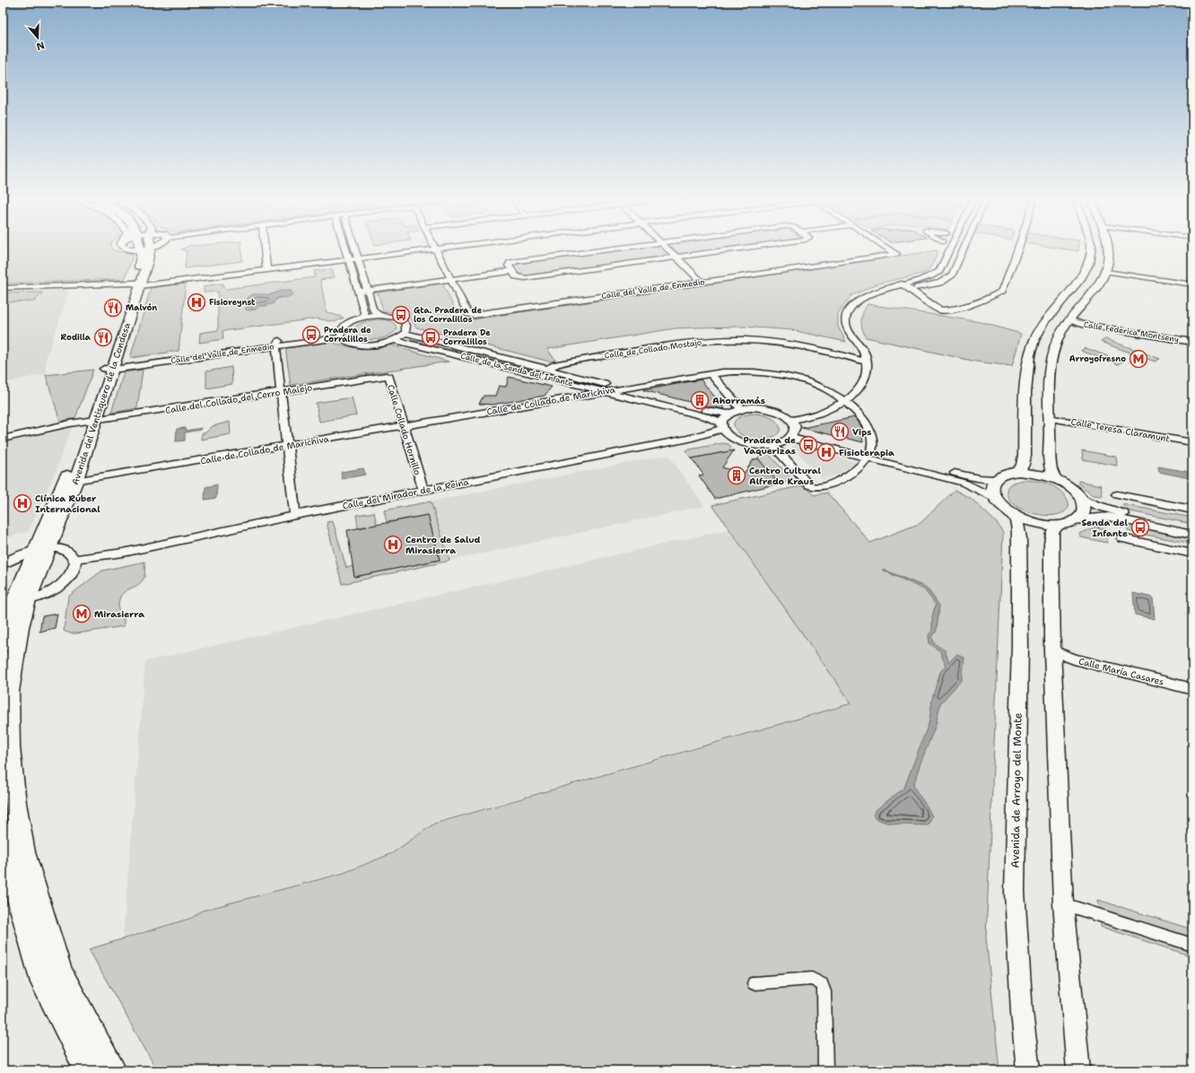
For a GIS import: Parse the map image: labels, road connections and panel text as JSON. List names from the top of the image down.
{
  "streets": {
    "main road": ["Avenida del Ventisquero de la Condesa"],
    "street": [
      "Calle del Valle de Enmedio",
      "Calle Federica Montseny",
      "Calle de Collado Mostajo",
      "Calle de la Senda del Infante",
      "Calle del Collado del Cerro Malejo",
      "Calle de Collado de Marichiva",
      "Calle Collado Hornillo",
      "Calle Teresa Claramunt",
      "Calle del Mirador de la Reina",
      "Calle María Casares",
      "Avenida de Arroyo del Monte"
    ]
  },
  "crossings": [
    ["Calle del Valle de Enmedio", "Avenida del Ventisquero de la Condesa"],
    ["Calle de Collado Mostajo", "Calle de la Senda del Infante"],
    ["Calle de la Senda del Infante", "Calle de Collado de Marichiva"],
    ["Calle de la Senda del Infante", "Calle del Mirador de la Reina"],
    ["Calle del Collado del Cerro Malejo", "Avenida del Ventisquero de la Condesa"],
    ["Calle del Collado del Cerro Malejo", "Calle Collado Hornillo"],
    ["Calle de Collado de Marichiva", "Avenida del Ventisquero de la Condesa"],
    ["Calle de Collado de Marichiva", "Calle Collado Hornillo"],
    ["Calle Collado Hornillo", "Calle del Mirador de la Reina"]
  ],
  "places": {
    "hospital": [
      "Fisioreynst",
      "Fisioterapia",
      "Clínica Ruber Internacional",
      "Centro de Salud Mirasierra"
    ],
    "restaurant": ["Malvón", "Rodilla", "Vips"],
    "bus stop": [
      "Gta. Pradera de los Corralillos",
      "Pradera de Corralillos",
      "Pradera De Corralillos",
      "Pradera de Vaquerizas",
      "Senda del Infante"
    ],
    "metro station": ["Arroyofresno", "Mirasierra"],
    "building": ["Ahorramás", "Centro Cultural Alfredo Kraus"]
  },
  "north": "bottom"
}
